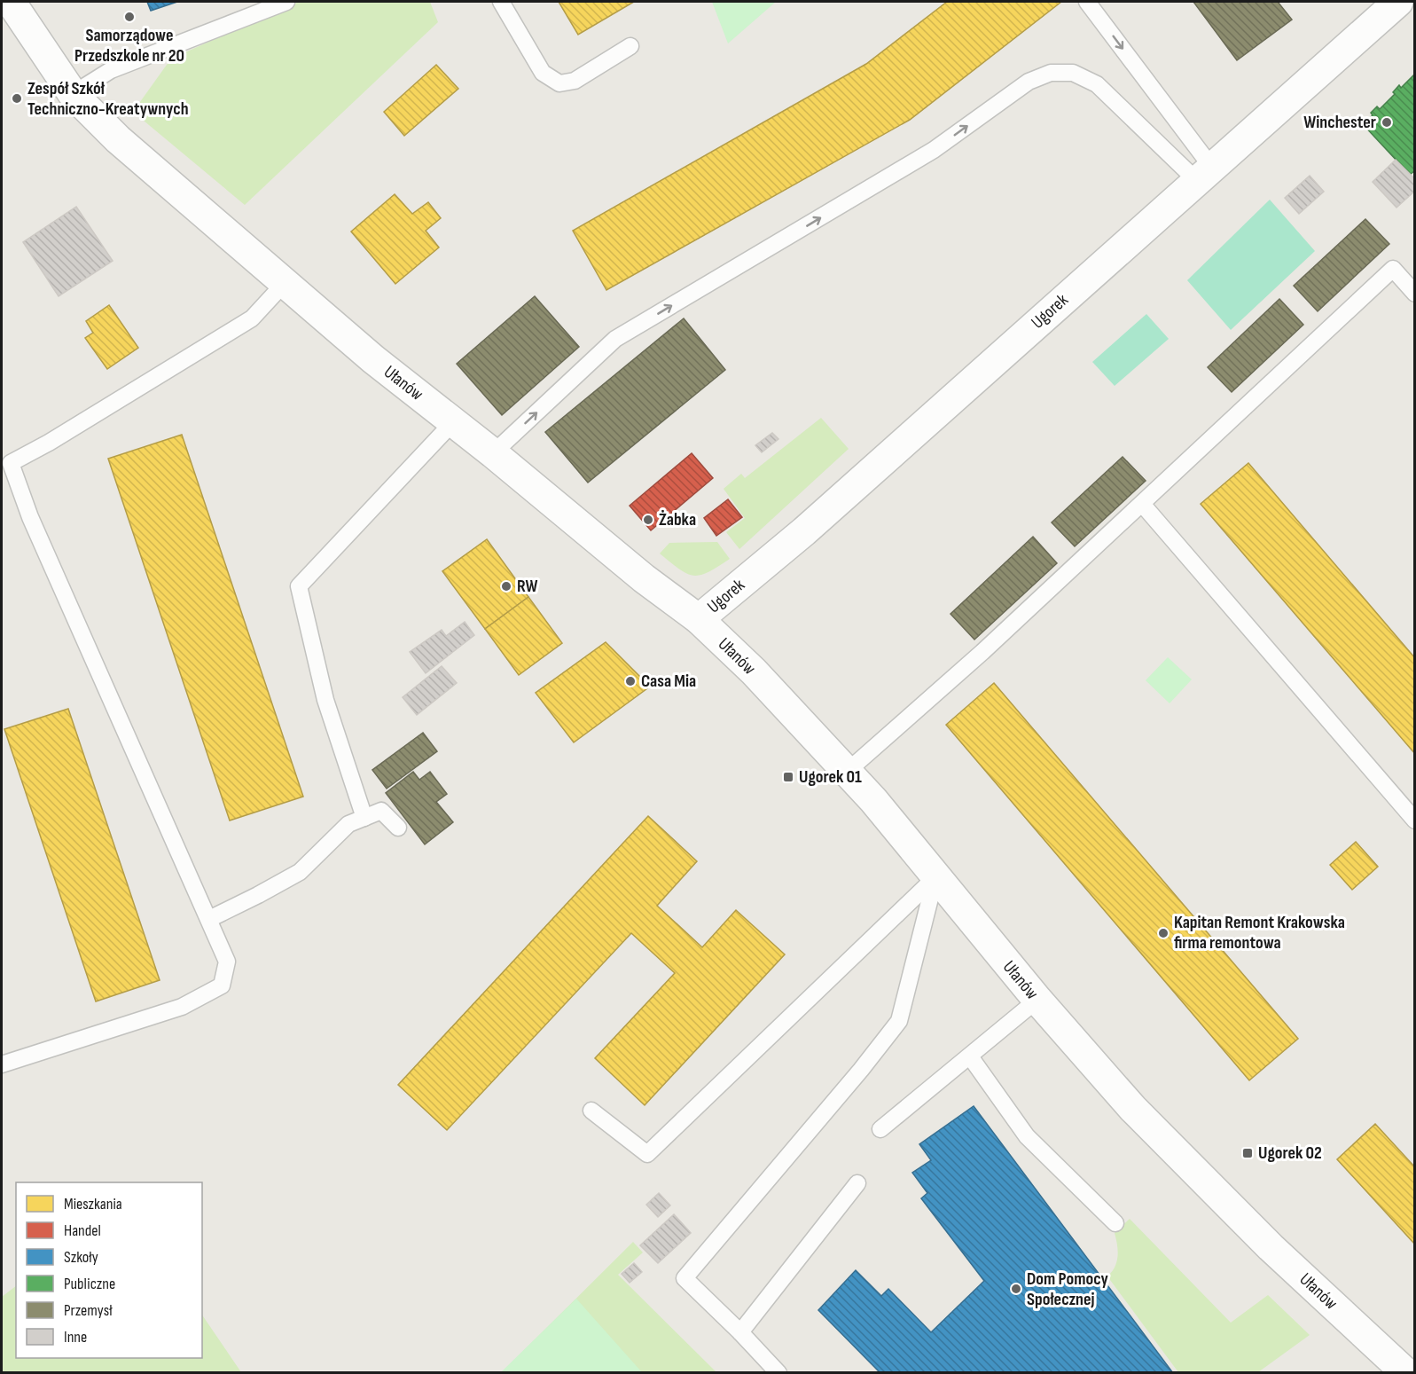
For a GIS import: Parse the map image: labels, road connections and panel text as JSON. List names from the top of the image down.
{
  "streets": {
    "street": ["Ugorek", "Ułanów"]
  },
  "crossings": [
    ["Ugorek", "Ułanów"]
  ],
  "places": {
    "other": [
      "Samorządowe Przedszkole nr 20",
      "Zespół Szkół Techniczno-Kreatywnych",
      "Winchester",
      "Żabka",
      "RW",
      "Casa Mia",
      "Kapitan Remont Krakowska firma remontowa",
      "Dom Pomocy Społecznej"
    ],
    "transit": ["Ugorek 01", "Ugorek 02"]
  },
  "legend": [
    "Mieszkania",
    "Handel",
    "Szkoły",
    "Publiczne",
    "Przemysł",
    "Inne"
  ]
}
